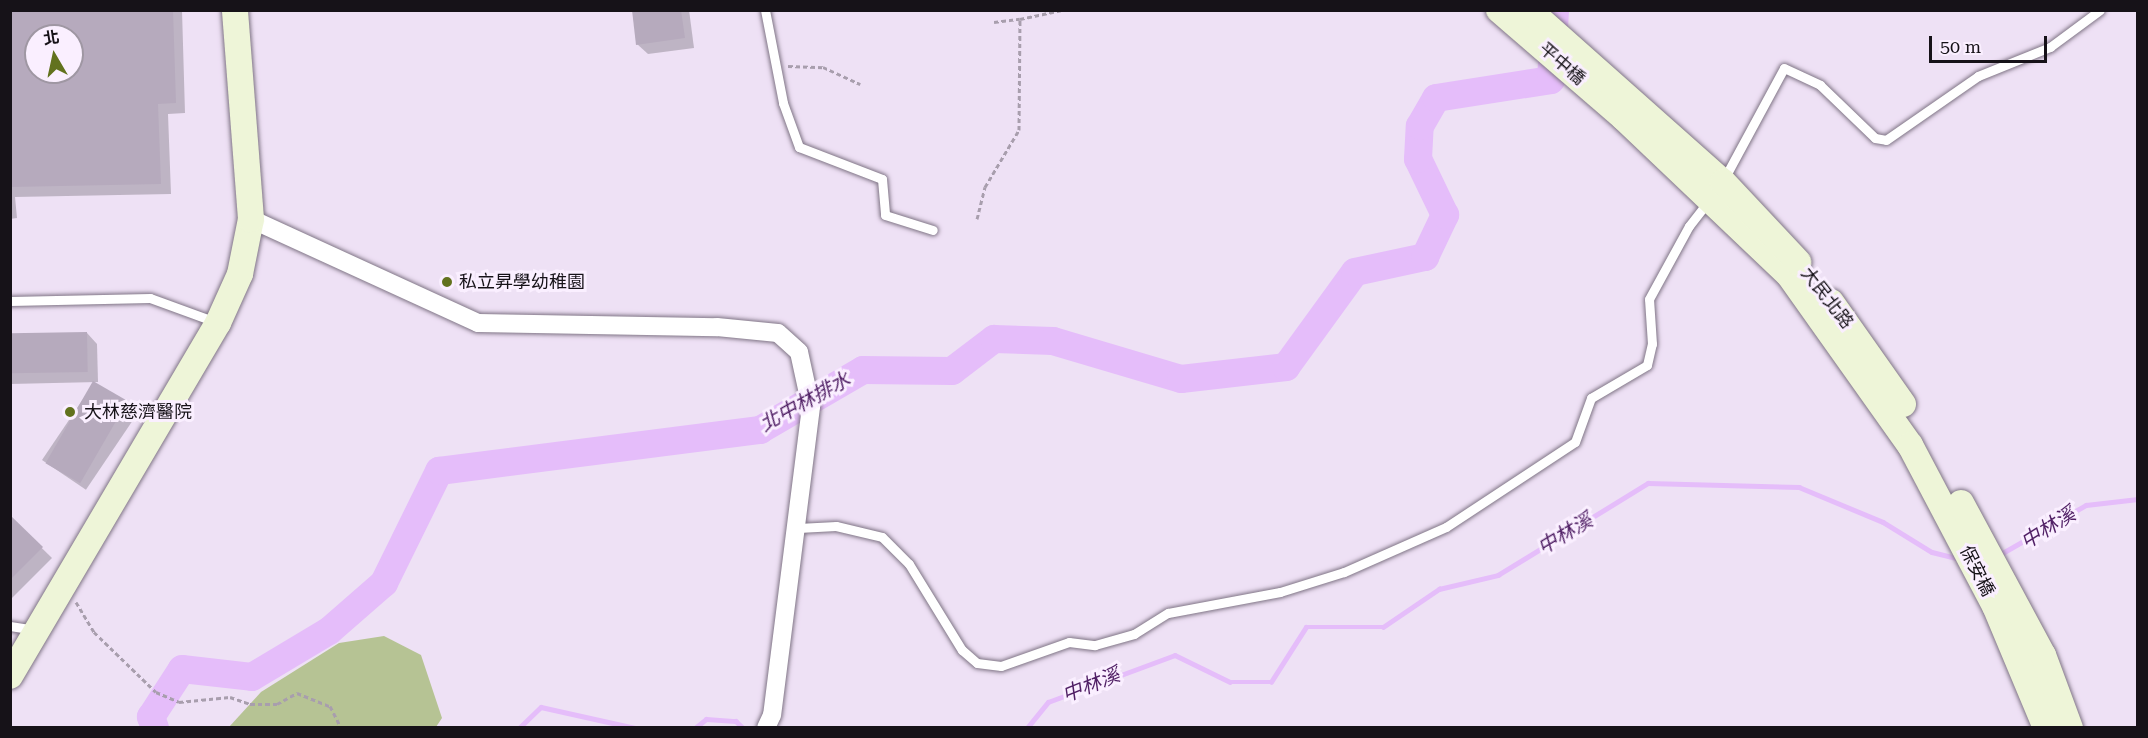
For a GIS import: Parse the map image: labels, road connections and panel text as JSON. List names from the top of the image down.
{
  "streets": {
    "main road": ["平中橋", "大民北路", "保安橋"]
  },
  "crossings": [
    ["平中橋", "大民北路"],
    ["大民北路", "保安橋"]
  ],
  "water": ["北中林排水", "中林溪"],
  "places": ["私立昇學幼稚園", "大林慈濟醫院"],
  "scale_bar": "50 m",
  "north": "top"
}
